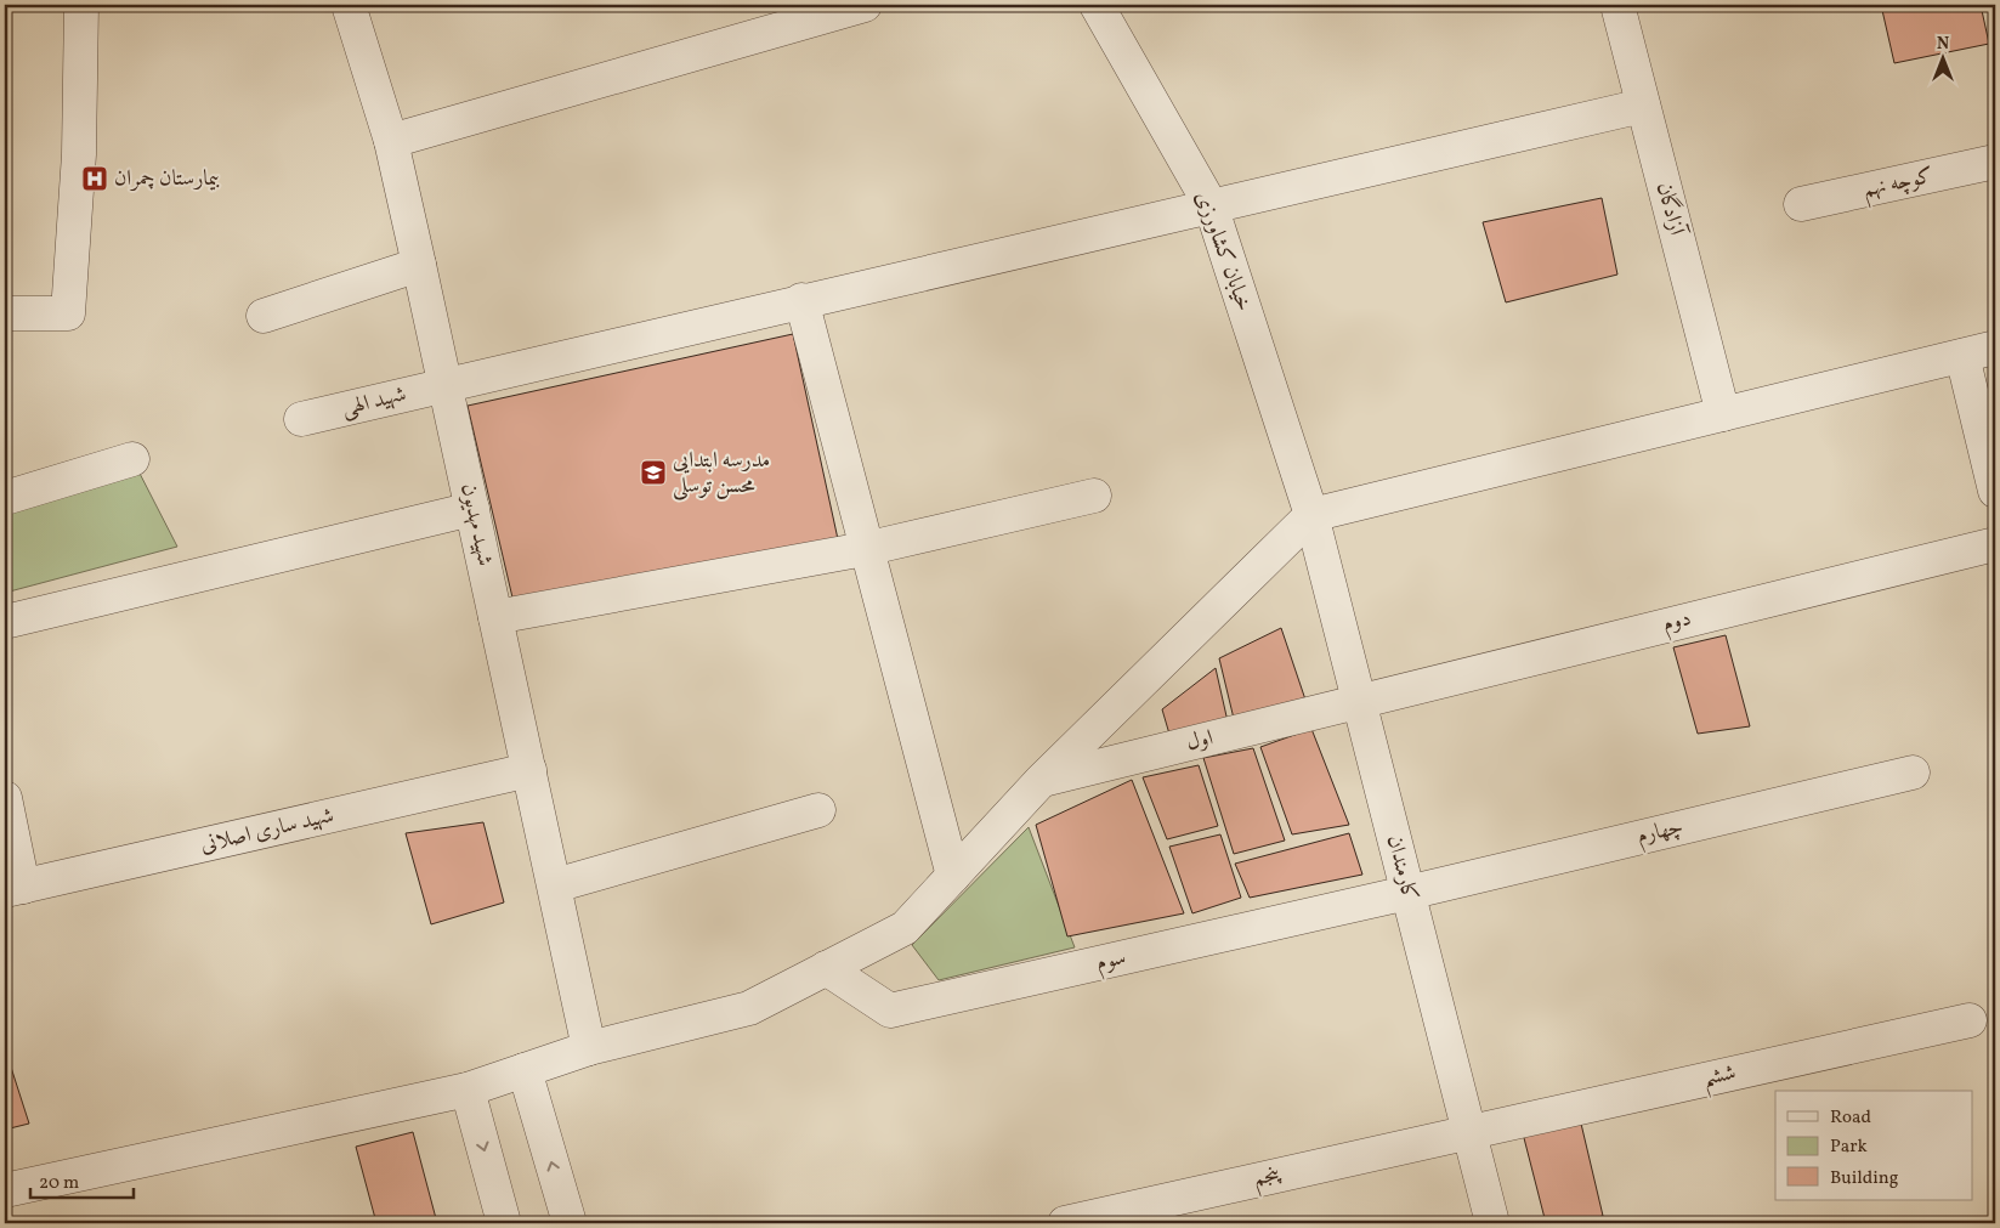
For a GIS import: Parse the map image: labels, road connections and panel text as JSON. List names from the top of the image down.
{
  "streets": {
    "street": [
      "کوچه نهم",
      "آزادگان",
      "خیابان کشاورزی",
      "شهید الهی",
      "شهید مهدیون",
      "دوم",
      "اول",
      "شهید ساری اصلانی",
      "چهارم",
      "کارمندان",
      "سوم",
      "ششم",
      "پنجم"
    ]
  },
  "crossings": [
    ["آزادگان", "شهید الهی"],
    ["خیابان کشاورزی", "شهید الهی"],
    ["خیابان کشاورزی", "کارمندان"],
    ["شهید الهی", "شهید مهدیون"],
    ["شهید مهدیون", "شهید ساری اصلانی"],
    ["دوم", "اول"],
    ["دوم", "کارمندان"],
    ["اول", "کارمندان"],
    ["چهارم", "کارمندان"],
    ["چهارم", "سوم"],
    ["کارمندان", "سوم"],
    ["کارمندان", "ششم"],
    ["کارمندان", "پنجم"],
    ["ششم", "پنجم"]
  ],
  "places": {
    "hospital": ["بیمارستان چمران"],
    "school or university": ["مدرسه ابتدایی محسن توسلی"]
  },
  "legend": ["Road", "Park", "Building"],
  "scale_bar": "20 m",
  "north": "top"
}
